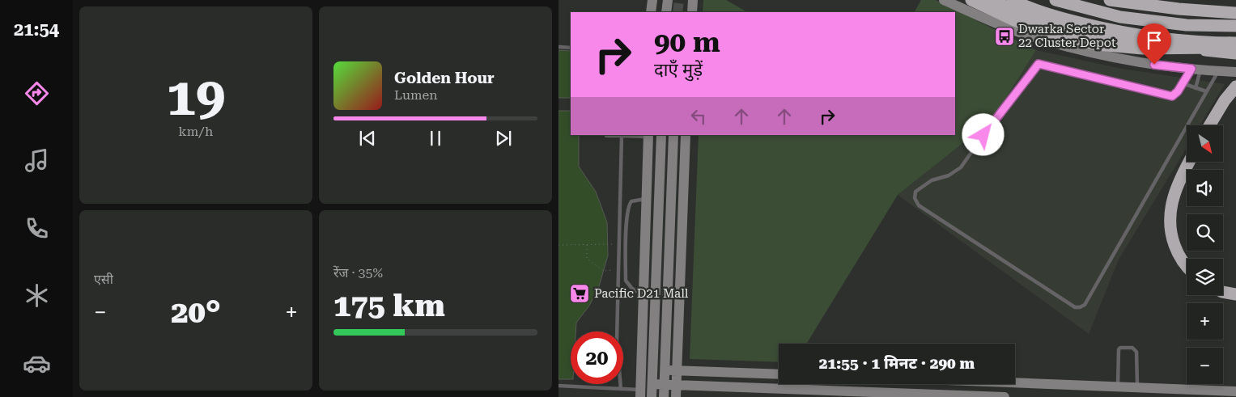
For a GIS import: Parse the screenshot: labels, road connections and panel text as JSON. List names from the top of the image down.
{
  "places": {
    "bus stop": ["Dwarka Sector 22 Cluster Depot"],
    "supermarket": ["Pacific D21 Mall"]
  },
  "north": "bottom right",
  "page": {
    "tabs": "21:54",
    "tile": [
      ["19", "km/h"],
      "एसी",
      ["रेंज · 35%", "175 km"]
    ],
    "turn": ["90 m", "दाएँ मुड़ें"],
    "song": ["Golden Hour", "Lumen"],
    "map_buttons": ["+", "−"],
    "heat": ["−", "20°", "+"],
    "limit": "20",
    "trip": "21:55 · 1 मिनट · 290 m"
  }
}
